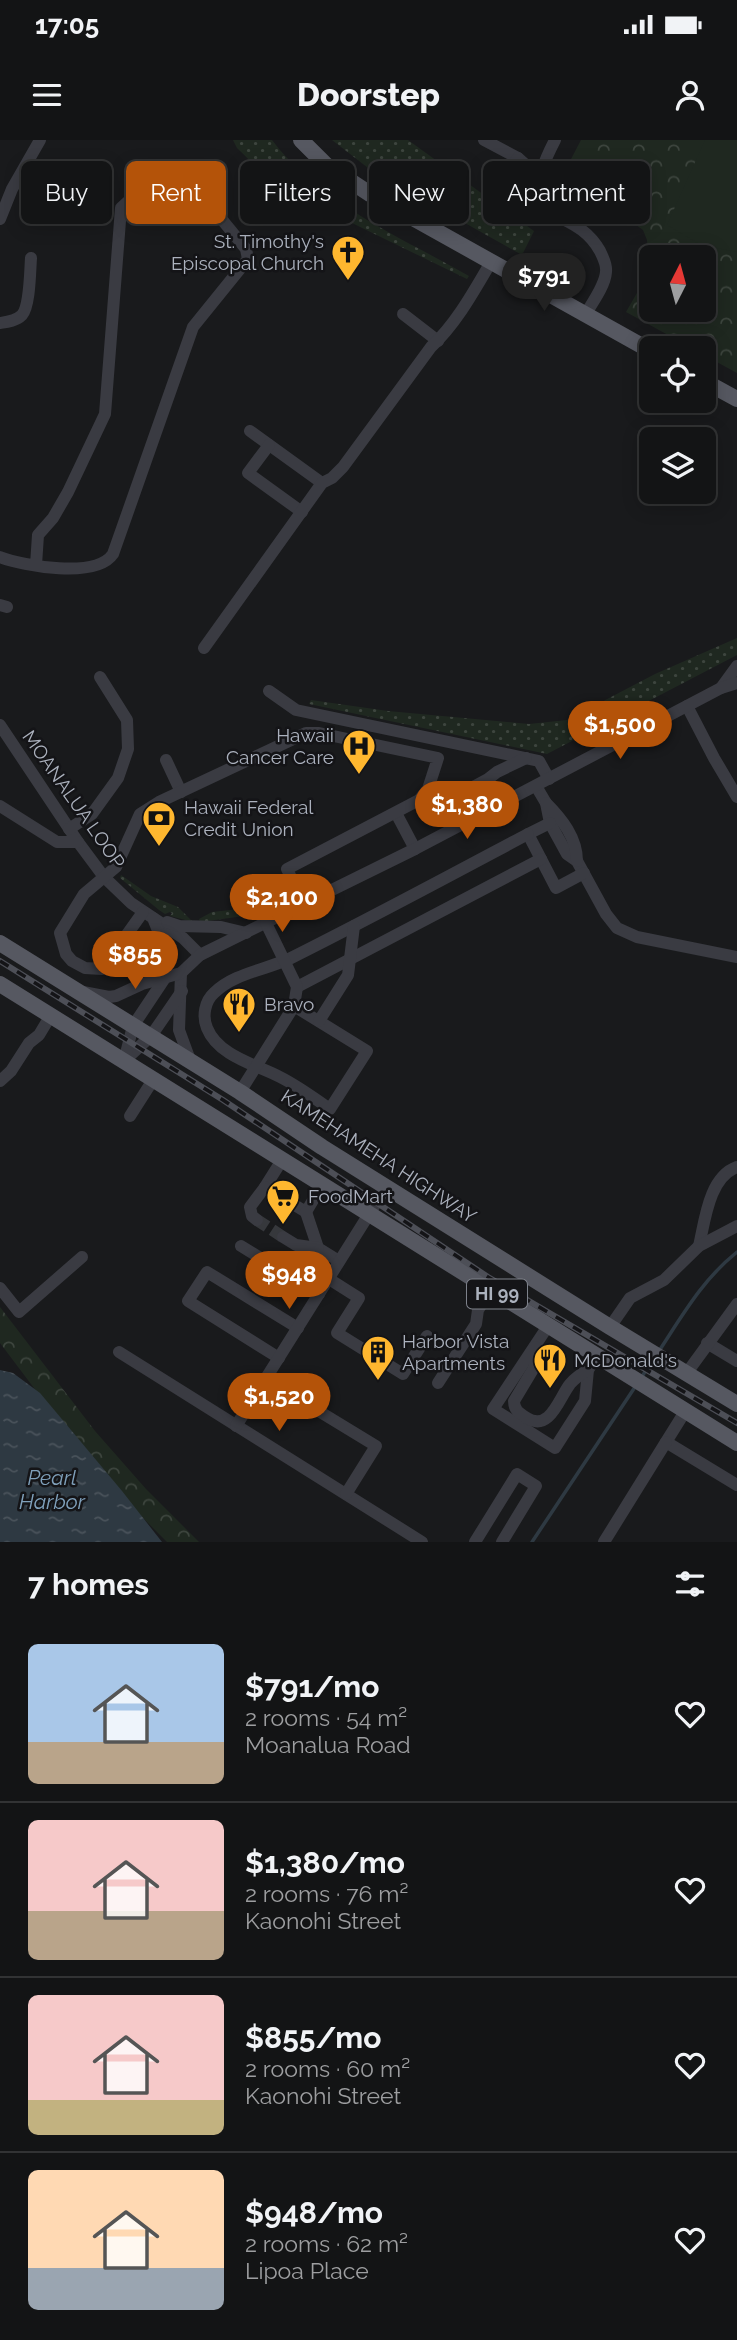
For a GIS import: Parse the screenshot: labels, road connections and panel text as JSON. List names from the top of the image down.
{
  "streets": {
    "main road": ["KAMEHAMEHA HIGHWAY", "HI 99"],
    "street": ["MOANALUA LOOP"]
  },
  "water": ["Pearl Harbor"],
  "places": {
    "church": ["St. Timothy's Episcopal Church"],
    "hospital": ["Hawaii Cancer Care"],
    "bank": ["Hawaii Federal Credit Union"],
    "restaurant": ["Bravo", "McDonald's"],
    "supermarket": ["FoodMart"],
    "building": ["Harbor Vista Apartments"]
  },
  "north": "top",
  "page": {
    "status": "17:05",
    "header": "Doorstep",
    "chip": [
      "Buy",
      "Rent",
      "Filters",
      "New",
      "Apartment"
    ],
    "price": [
      "$791",
      "$1,500",
      "$1,380",
      "$2,100",
      "$855",
      "$948",
      "$1,520"
    ],
    "heading": "7 homes",
    "list": [
      {
        "name": "$791/mo",
        "note": "2 rooms · 54 m² · Moanalua Road"
      },
      {
        "name": "$1,380/mo",
        "note": "2 rooms · 76 m² · Kaonohi Street"
      },
      {
        "name": "$855/mo",
        "note": "2 rooms · 60 m² · Kaonohi Street"
      },
      {
        "name": "$948/mo",
        "note": "2 rooms · 62 m² · Lipoa Place"
      }
    ]
  }
}
